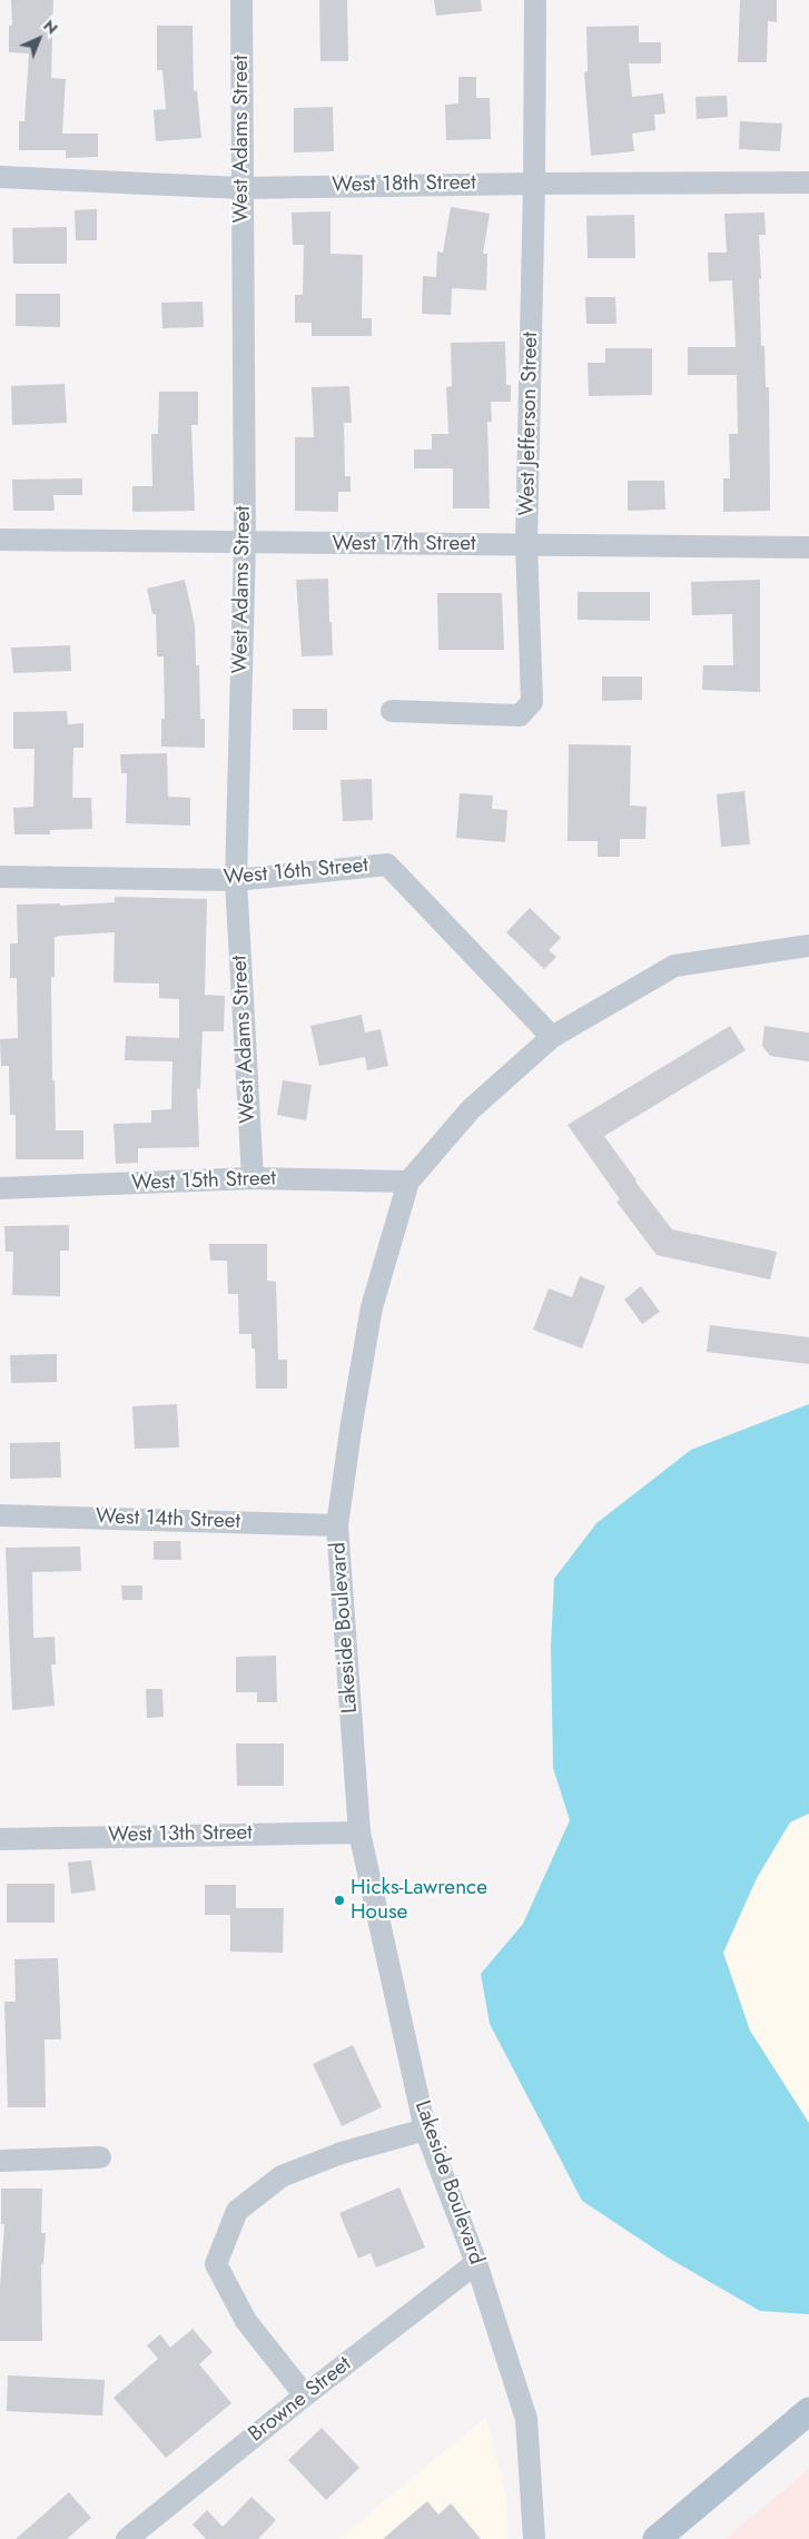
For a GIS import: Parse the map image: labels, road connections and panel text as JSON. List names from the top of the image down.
{
  "streets": {
    "street": [
      "West Adams Street",
      "West 18th Street",
      "West Jefferson Street",
      "West 17th Street",
      "West 16th Street",
      "West 15th Street",
      "West 14th Street",
      "Lakeside Boulevard",
      "West 13th Street",
      "Browne Street"
    ]
  },
  "crossings": [
    ["West Adams Street", "West 18th Street"],
    ["West Adams Street", "West 17th Street"],
    ["West Adams Street", "West 16th Street"],
    ["West Adams Street", "West 15th Street"],
    ["West 18th Street", "West Jefferson Street"],
    ["West Jefferson Street", "West 17th Street"],
    ["West 16th Street", "Lakeside Boulevard"],
    ["West 15th Street", "Lakeside Boulevard"],
    ["West 14th Street", "Lakeside Boulevard"],
    ["Lakeside Boulevard", "West 13th Street"],
    ["Lakeside Boulevard", "Browne Street"]
  ],
  "places": ["Hicks-Lawrence House"],
  "north": "top right"
}
